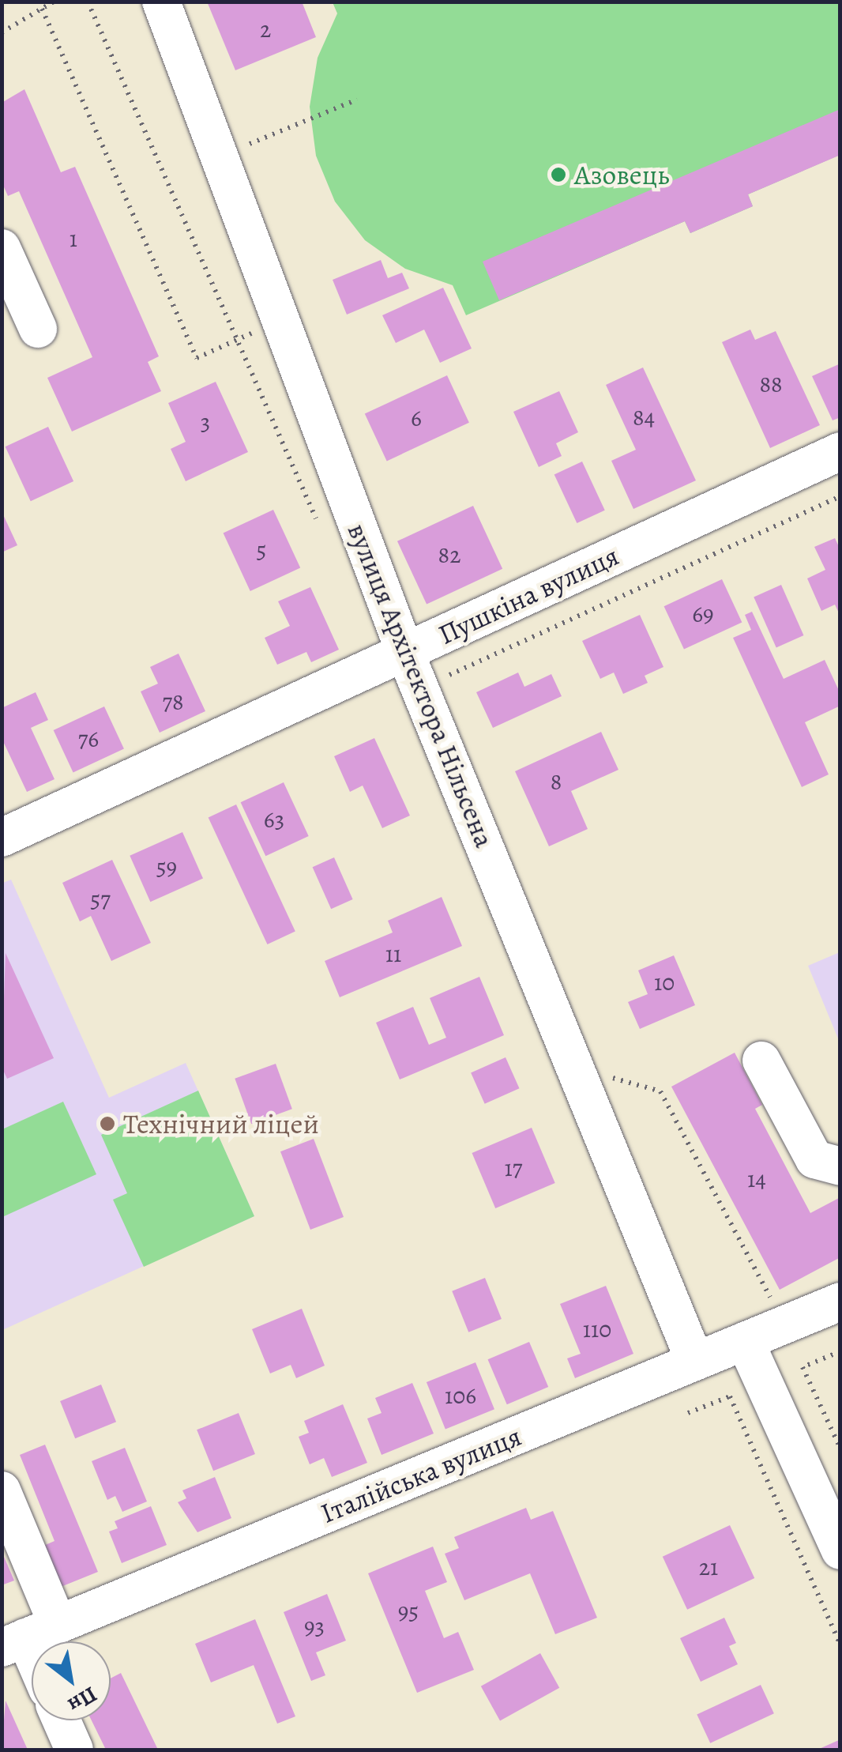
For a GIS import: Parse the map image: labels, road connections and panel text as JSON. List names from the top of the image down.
{
  "streets": {
    "street": ["Пушкіна вулиця", "вулиця Архітектора Нільсена", "Італійська вулиця"]
  },
  "crossings": [
    ["Пушкіна вулиця", "вулиця Архітектора Нільсена"],
    ["вулиця Архітектора Нільсена", "Італійська вулиця"]
  ],
  "places": ["Азовець", "Технічний ліцей"],
  "house_numbers": [
    "2",
    "1",
    "88",
    "84",
    "6",
    "3",
    "5",
    "82",
    "69",
    "78",
    "76",
    "8",
    "63",
    "59",
    "57",
    "11",
    "10",
    "17",
    "14",
    "110",
    "106",
    "21",
    "95",
    "93"
  ],
  "north": "bottom right"
}
